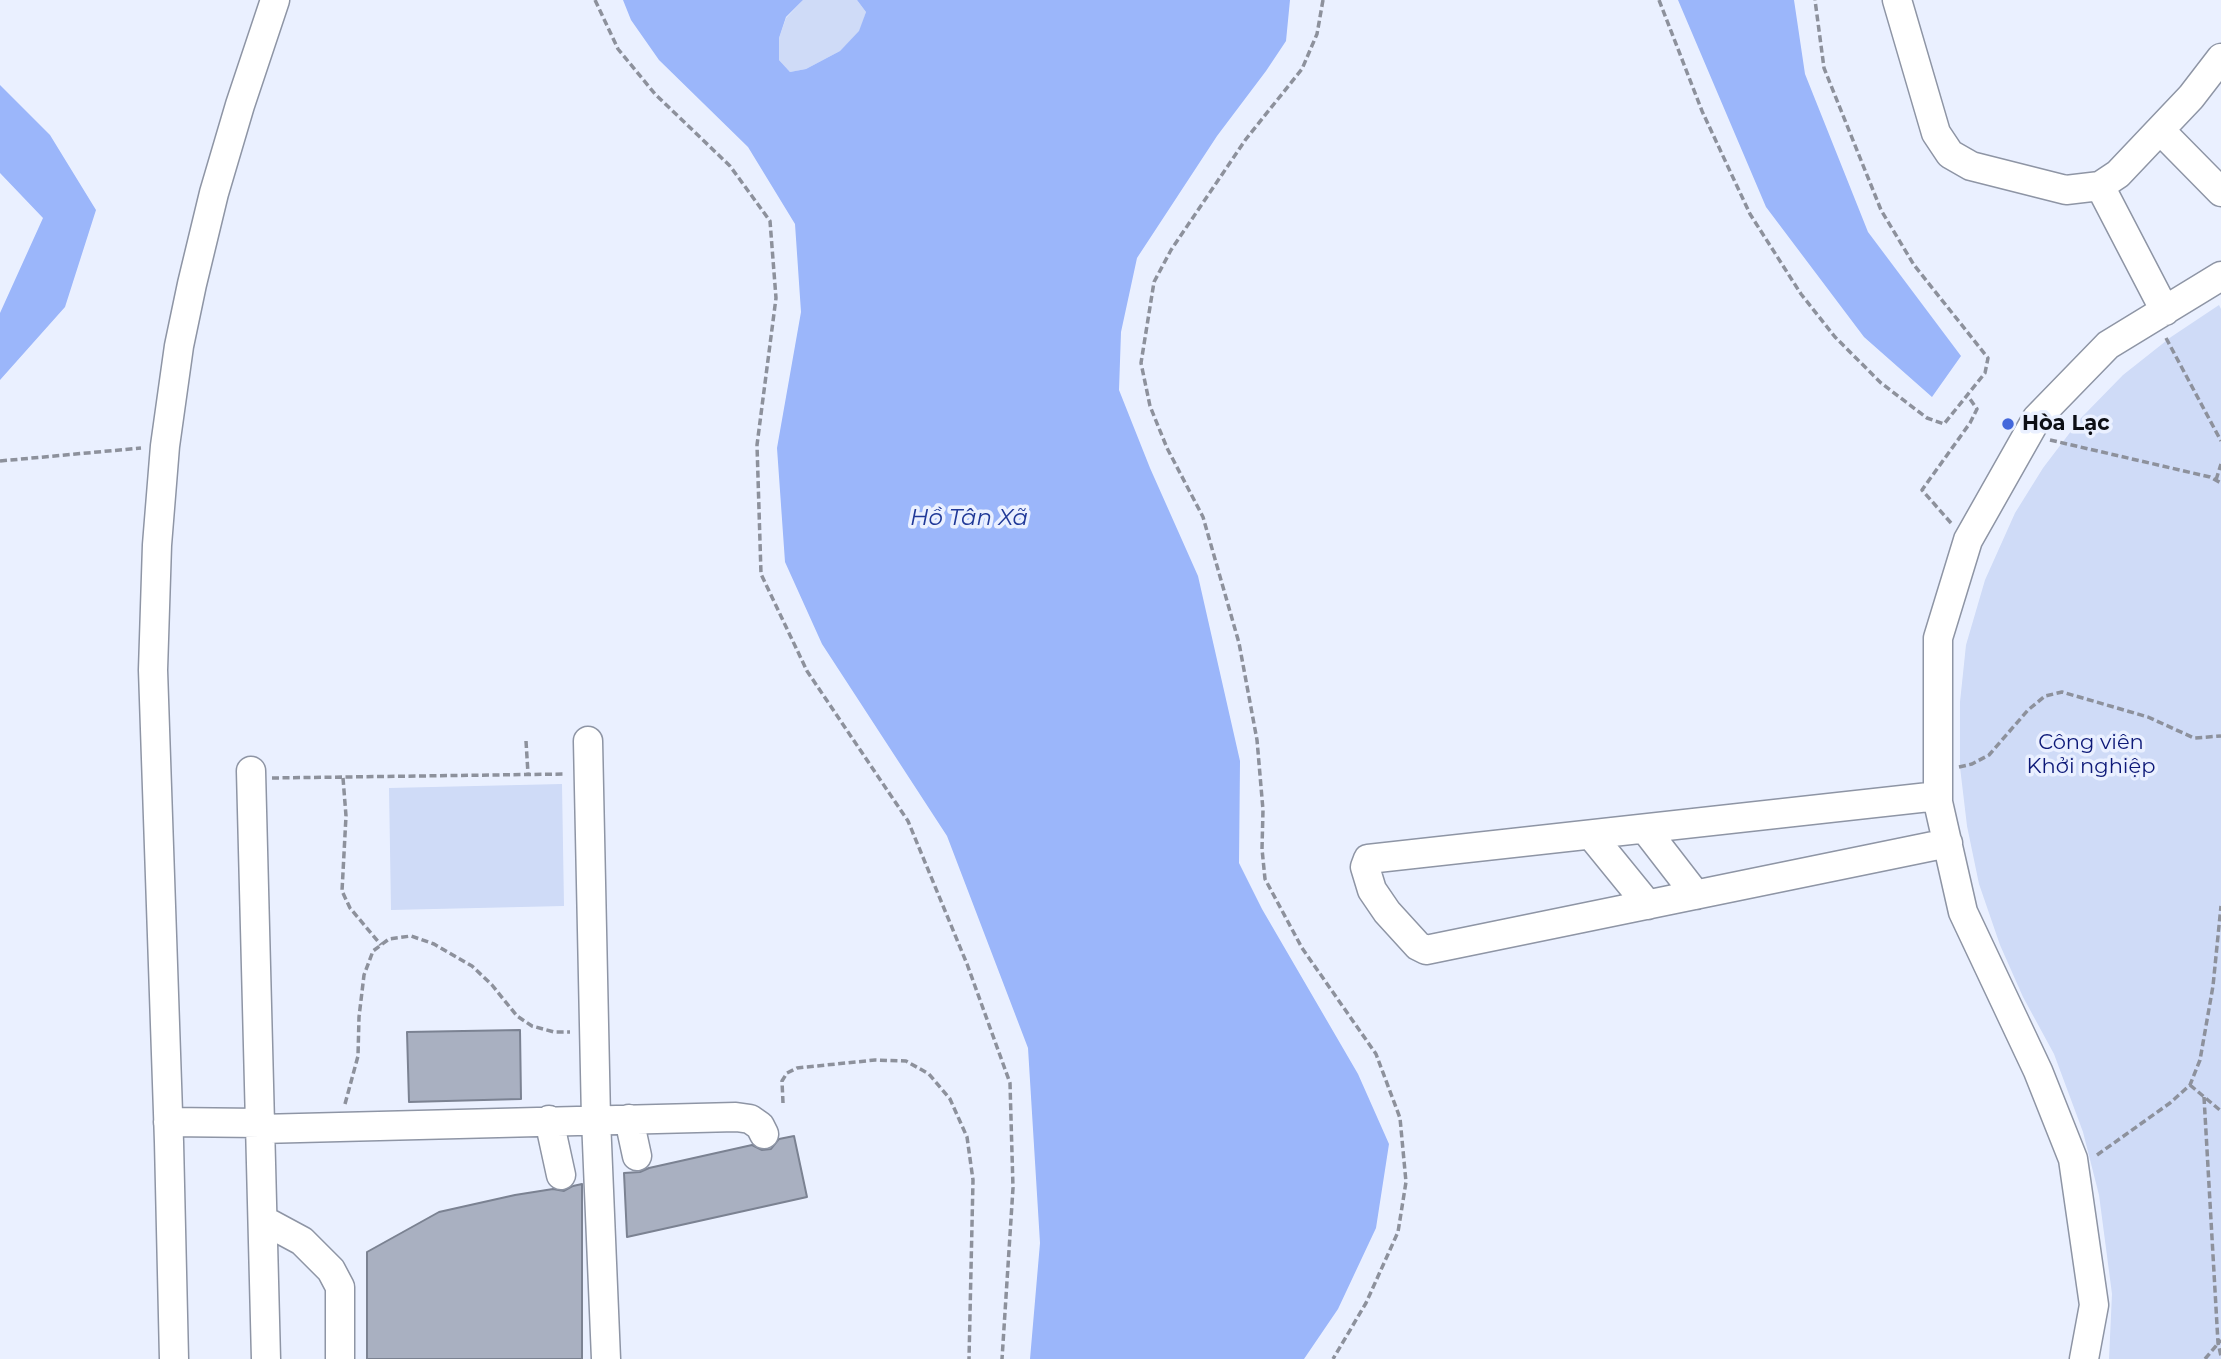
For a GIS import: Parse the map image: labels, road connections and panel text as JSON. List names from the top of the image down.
{
  "water": ["Hồ Tân Xã"],
  "parks": ["Công viên Khởi nghiệp"],
  "places": ["Hòa Lạc"]
}
